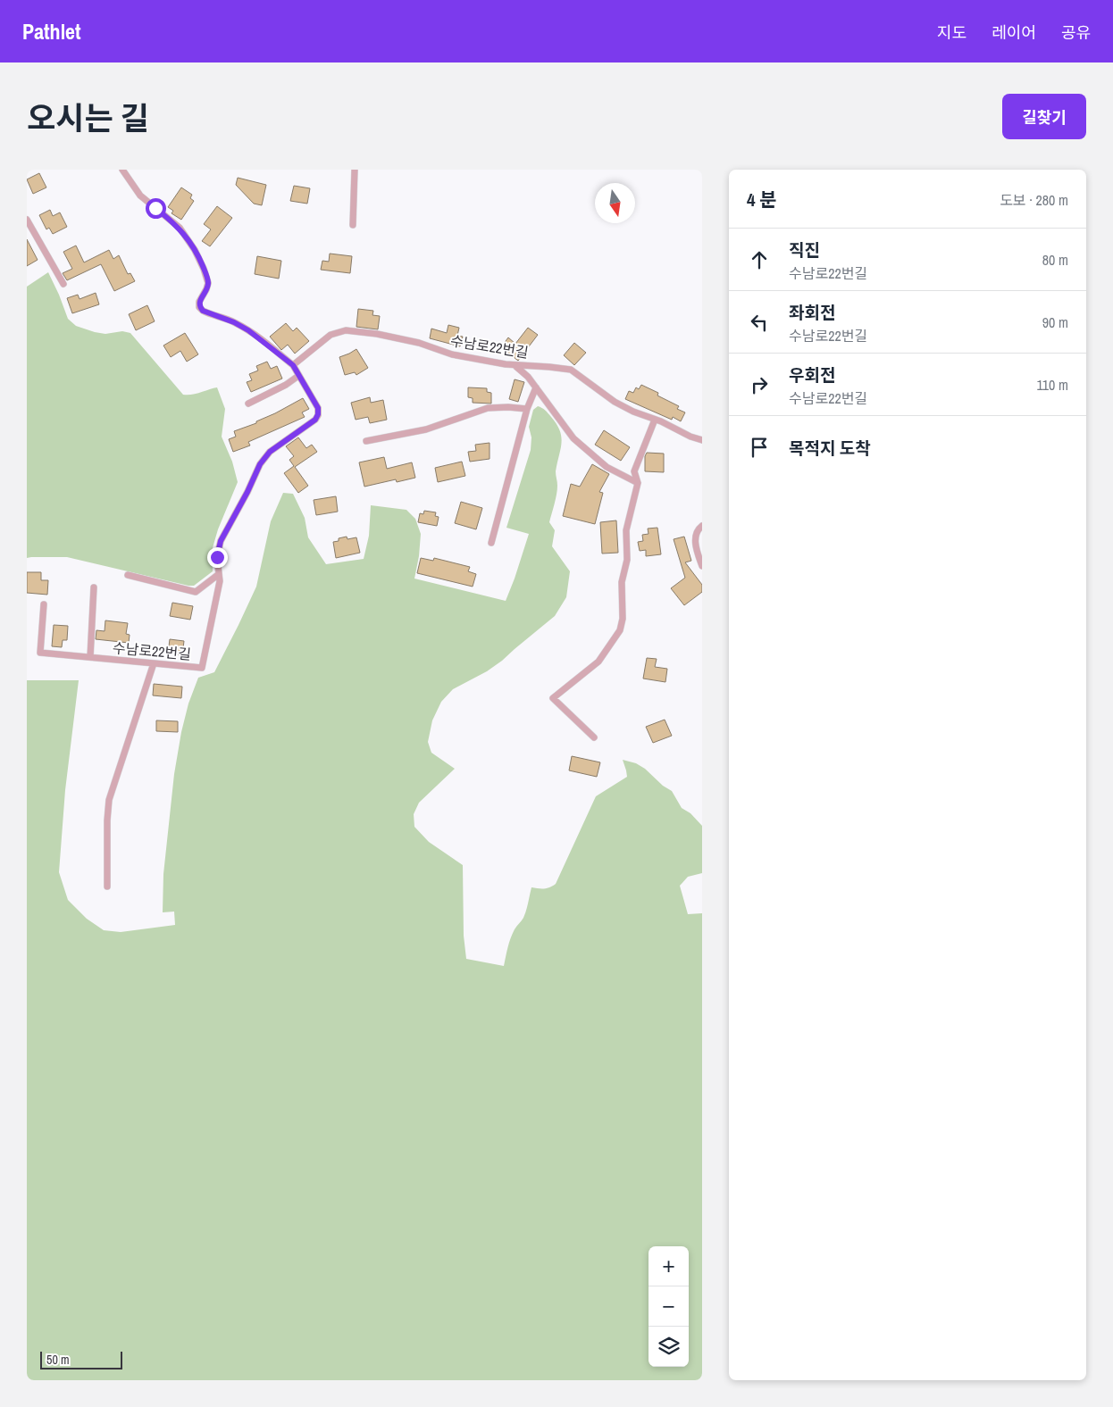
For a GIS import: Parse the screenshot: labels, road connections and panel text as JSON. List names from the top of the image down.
{
  "streets": {
    "lane": ["수남로22번길"]
  },
  "scale_bar": "50 m",
  "north": "bottom",
  "page": {
    "header": "Pathlet",
    "nav": ["지도", "레이어", "공유"],
    "title": "오시는 길",
    "buttons": "길찾기",
    "heading": ["4 분", "도보 · 280 m"],
    "list": [
      ["직진", "수남로22번길", "80 m"],
      ["좌회전", "수남로22번길", "90 m"],
      ["우회전", "수남로22번길", "110 m"],
      "목적지 도착"
    ],
    "map_buttons": ["+", "−"],
    "scale": "50 m"
  }
}
